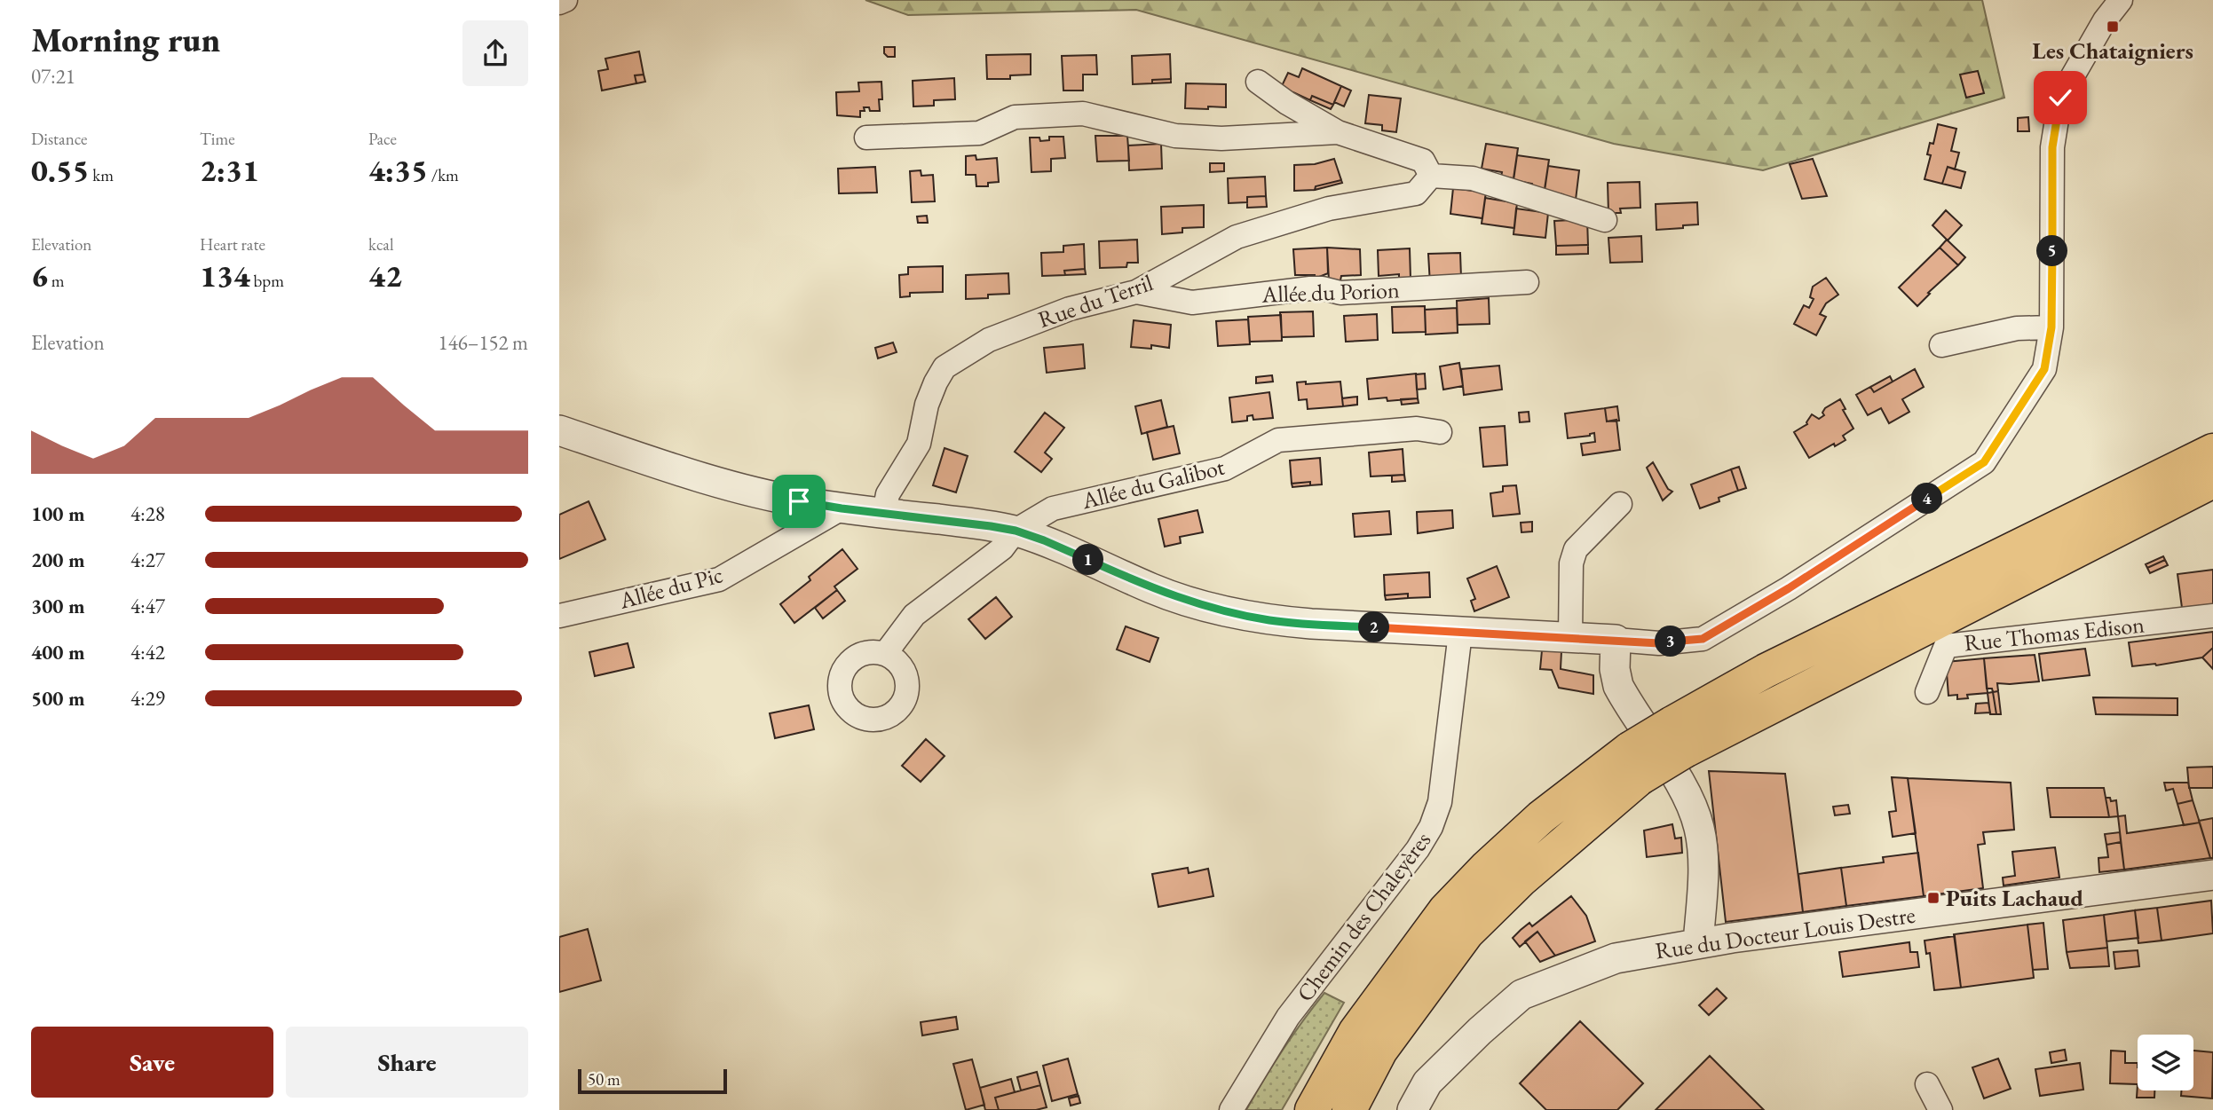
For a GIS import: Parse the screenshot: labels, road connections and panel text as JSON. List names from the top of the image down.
{
  "streets": {
    "street": [
      "Allée du Porion",
      "Rue du Terril",
      "Allée du Galibot",
      "Allée du Pic",
      "Rue Thomas Edison",
      "Chemin des Chaleyères",
      "Rue du Docteur Louis Destre"
    ]
  },
  "crossings": [
    ["Allée du Porion", "Rue du Terril"]
  ],
  "places": {
    "transit": ["Les Chataigniers", "Puits Lachaud"]
  },
  "scale_bar": "50 m",
  "page": {
    "heading": ["Morning run", "07:21"],
    "stats": [
      ["Distance", "0.55 km"],
      ["Time", "2:31"],
      ["Pace", "4:35 /km"],
      ["Elevation", "6 m"],
      ["Heart rate", "134 bpm"],
      ["kcal", "42"]
    ],
    "pins": [
      "5",
      "4",
      "1",
      "2",
      "3"
    ],
    "chart": ["Elevation", "146–152 m"],
    "list": [
      {
        "name": "100 m",
        "note": "4:28"
      },
      {
        "name": "200 m",
        "note": "4:27"
      },
      {
        "name": "300 m",
        "note": "4:47"
      },
      {
        "name": "400 m",
        "note": "4:42"
      },
      {
        "name": "500 m",
        "note": "4:29"
      }
    ],
    "buttons": ["Save", "Share"],
    "scale": "50 m"
  }
}
